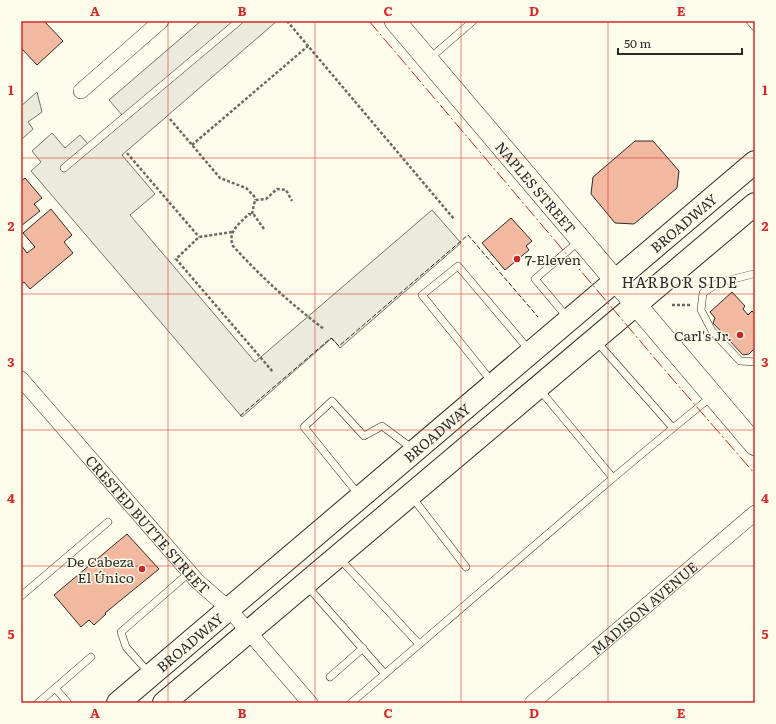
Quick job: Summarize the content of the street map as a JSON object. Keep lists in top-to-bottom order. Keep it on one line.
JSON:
{"streets":{"main road":["BROADWAY"],"street":["NAPLES STREET","CRESTED BUTTE STREET","MADISON AVENUE"]},"crossings":[["NAPLES STREET","BROADWAY"],["BROADWAY","CRESTED BUTTE STREET"]],"districts":["HARBOR SIDE"],"places":["7-Eleven","Carl's Jr.","De Cabeza El Único"],"scale_bar":"50 m","grid":{"columns":["A","B","C","D","E"],"rows":["1","2","3","4","5"]}}
